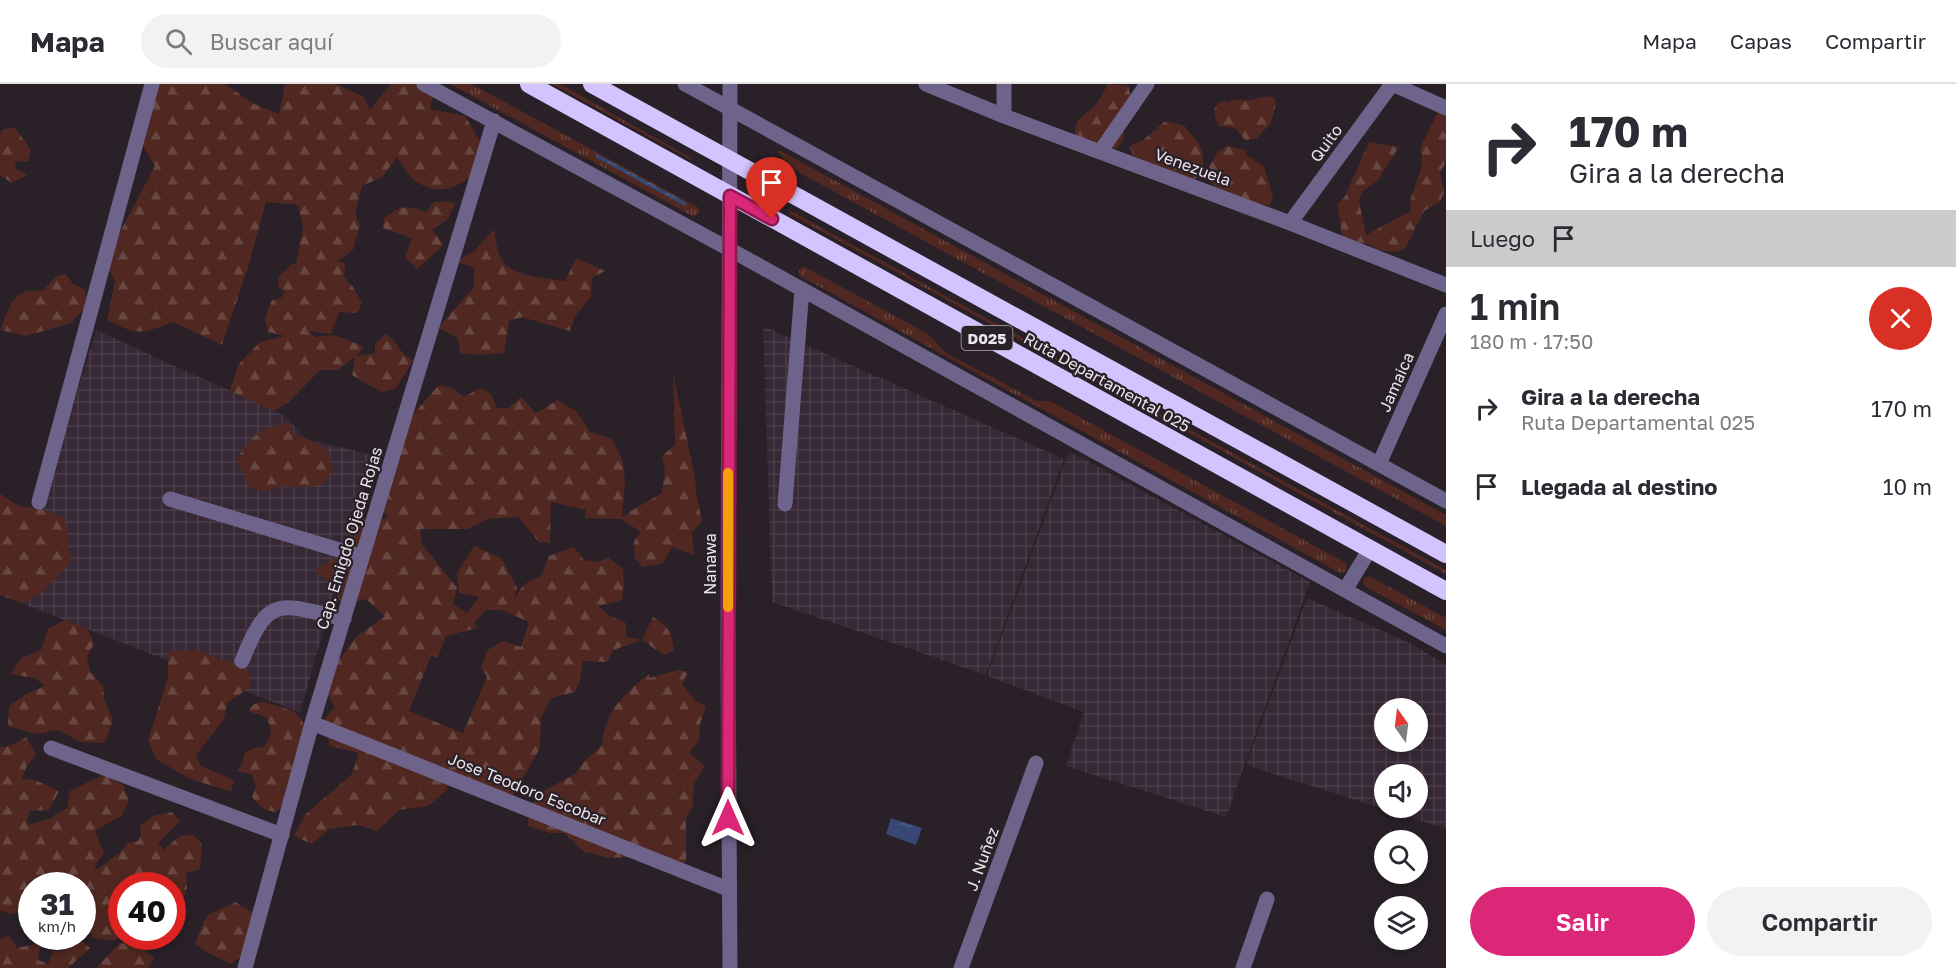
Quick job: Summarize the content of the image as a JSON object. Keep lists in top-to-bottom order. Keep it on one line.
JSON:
{"streets":{"highway":["D025","Ruta Departamental 025"],"street":["Quito","Venezuela","Jamaica","Cap. Emigdo Ojeda Rojas","Nanawa","Jose Teodoro Escobar","J. Nuñez"]},"crossings":[["Quito","Venezuela"],["Ruta Departamental 025","Nanawa"],["Cap. Emigdo Ojeda Rojas","Jose Teodoro Escobar"],["Nanawa","Jose Teodoro Escobar"]],"north":"top","page":{"header":"Mapa","search":"Buscar aquí","nav":["Mapa","Capas","Compartir"],"turn":["170 m","Gira a la derecha"],"then":"Luego","heading":["1 min","180 m · 17:50"],"list":[{"name":"Gira a la derecha","note":"Ruta Departamental 025","value":"170 m"},{"name":"Llegada al destino","value":"10 m"}],"speed":"31 km/h","limit":"40","buttons":["Salir","Compartir"]}}
